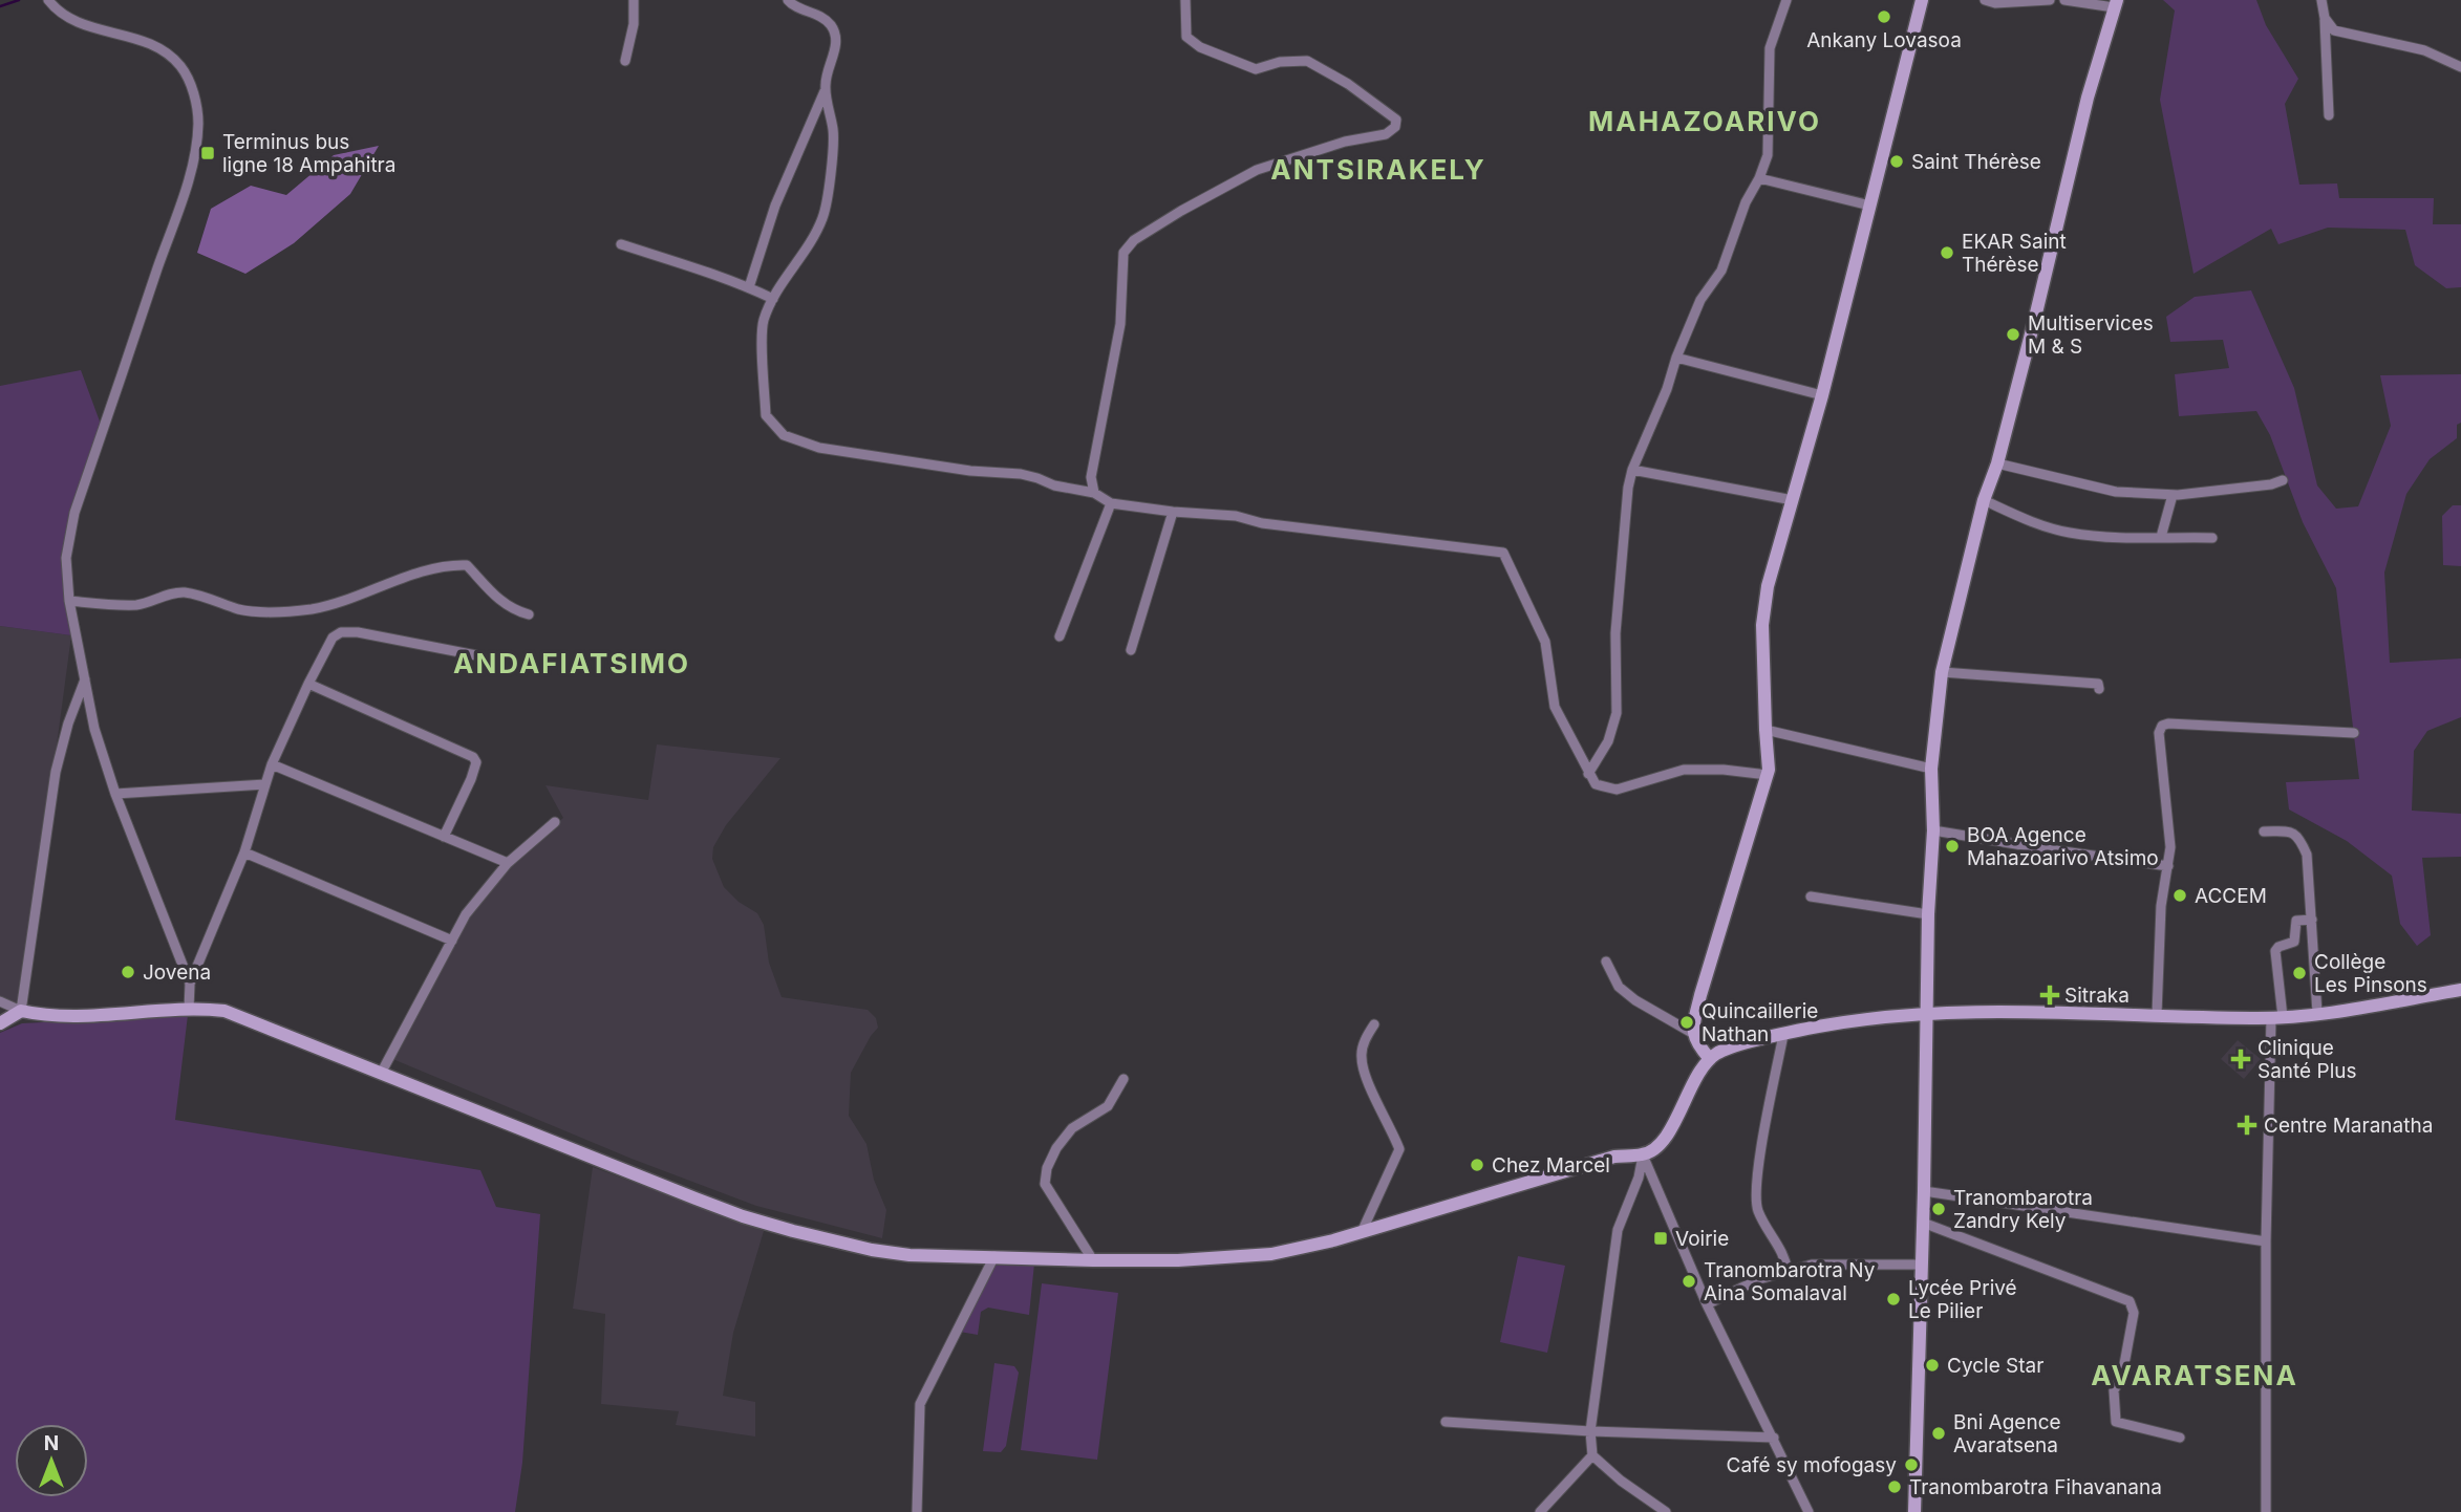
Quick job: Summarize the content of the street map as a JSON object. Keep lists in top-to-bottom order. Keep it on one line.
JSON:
{"districts":["MAHAZOARIVO","ANTSIRAKELY","ANDAFIATSIMO","AVARATSENA"],"places":{"other":["Ankany Lovasoa","Saint Thérèse","EKAR Saint Thérèse","Multiservices M & S","BOA Agence Mahazoarivo Atsimo","ACCEM","Jovena","Collège Les Pinsons","Quincaillerie Nathan","Chez Marcel","Tranombarotra Zandry Kely","Tranombarotra Ny Aina Somalaval","Lycée Privé Le Pilier","Cycle Star","Bni Agence Avaratsena","Café sy mofogasy","Tranombarotra Fihavanana"],"transit":["Terminus bus ligne 18 Ampahitra","Voirie"],"health":["Sitraka","Clinique Santé Plus","Centre Maranatha"]},"north":"top"}
